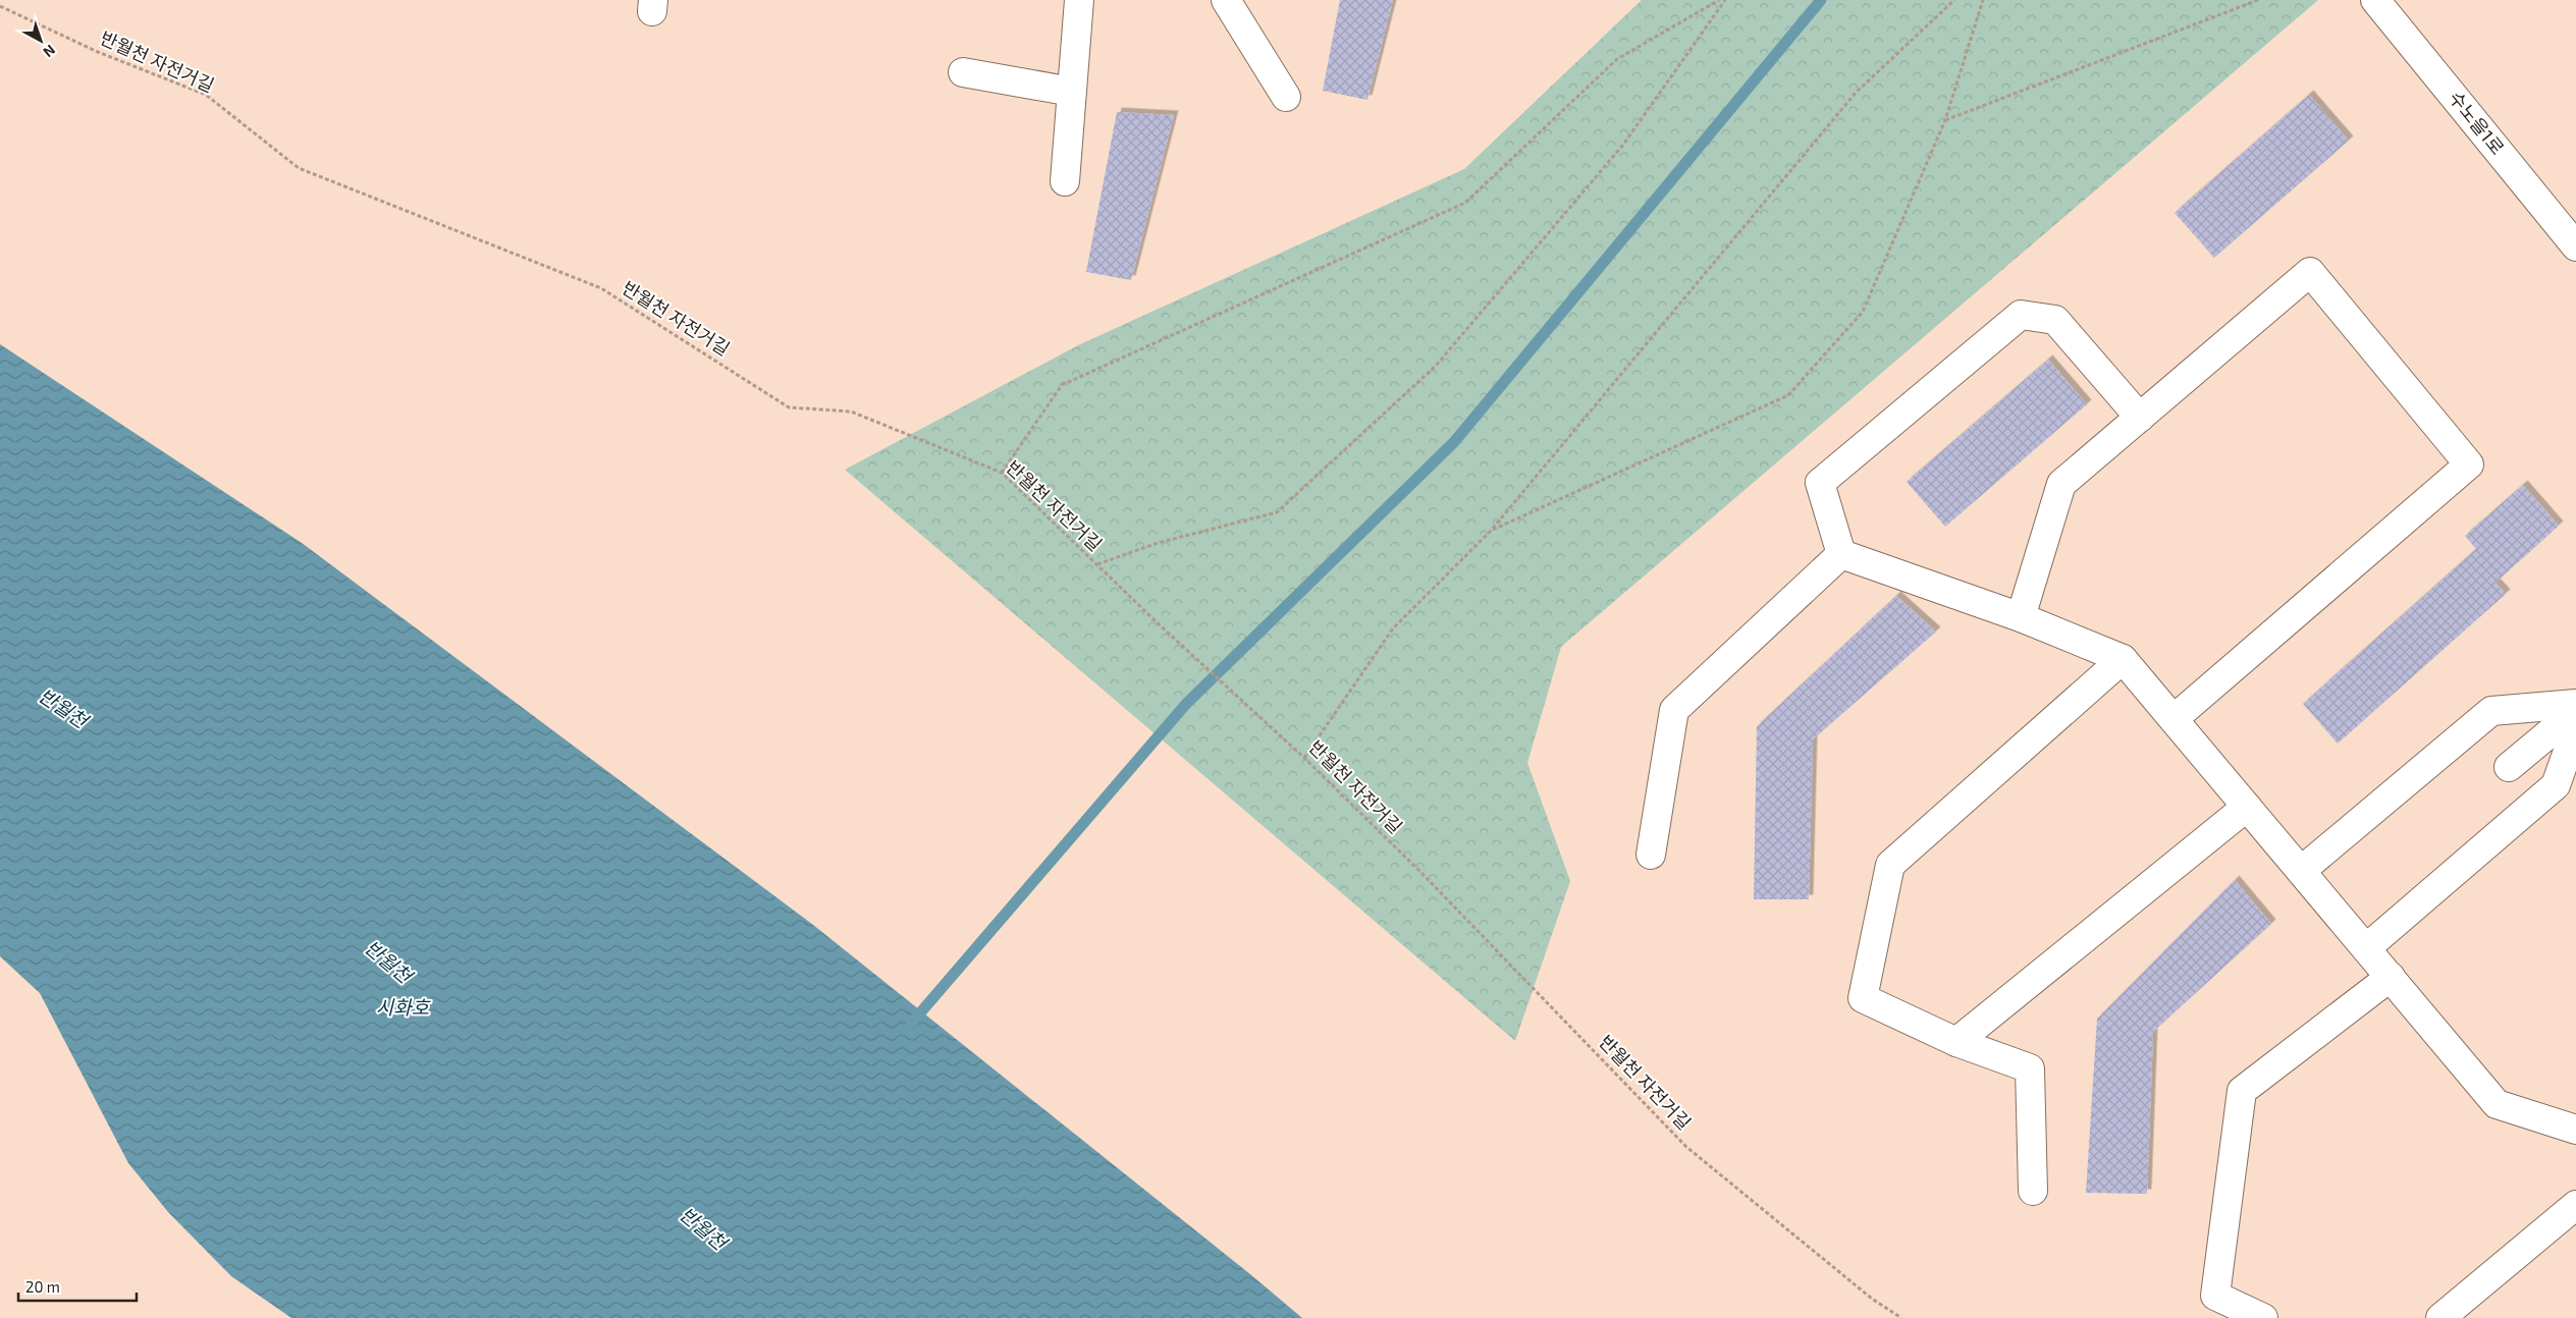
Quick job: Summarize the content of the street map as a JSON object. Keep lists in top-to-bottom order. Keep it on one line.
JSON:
{"streets":{"street":["수노을1로"],"path":["반월천 자전거길"]},"water":["반월천","시화호"],"scale_bar":"20 m","north":"bottom right"}
